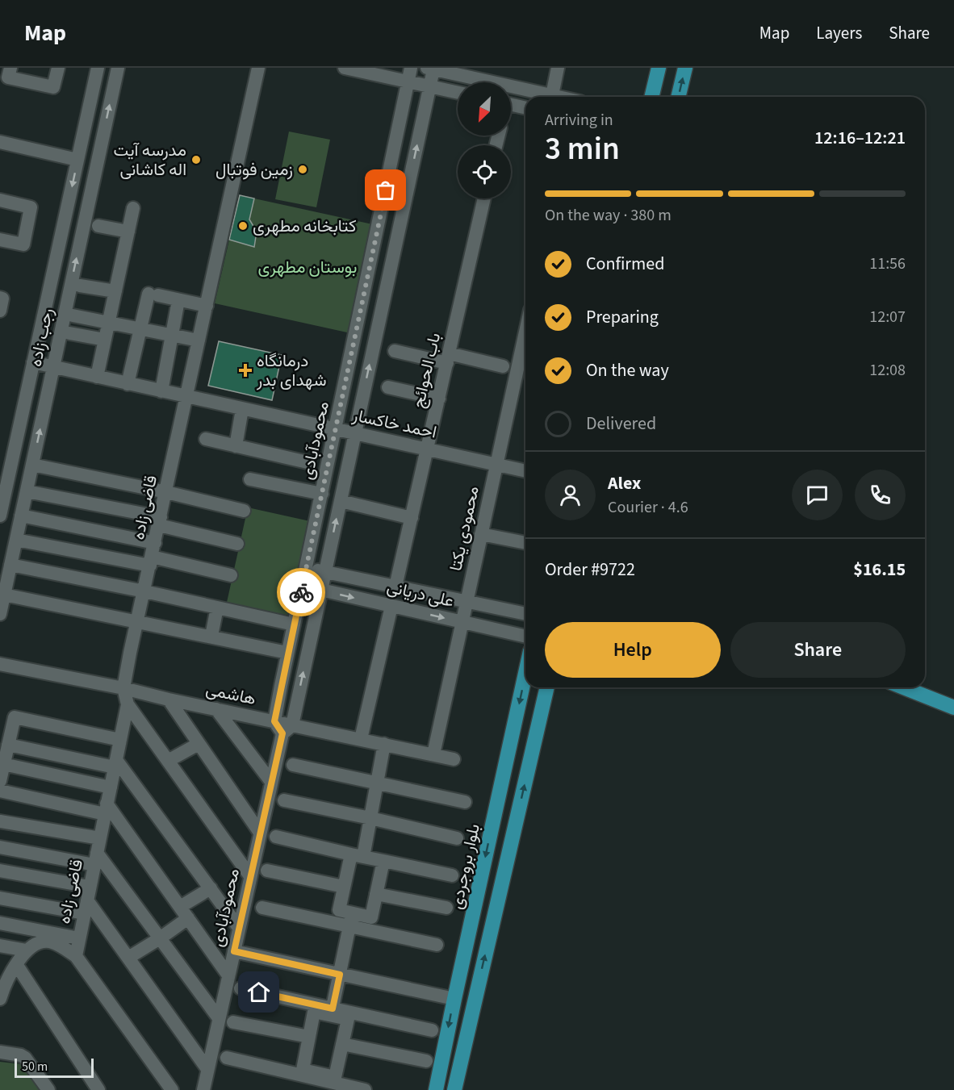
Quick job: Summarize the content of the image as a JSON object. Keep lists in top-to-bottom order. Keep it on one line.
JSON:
{"streets":{"main road":["بلوار بروجردی"],"street":["رجب زاده","باب الحوائج","احمد خاکسار","محمودآبادی","قاضی زاده","محمودی یکتا","علی دریانی","هاشمی"]},"crossings":[["رجب زاده","احمد خاکسار"],["باب الحوائج","احمد خاکسار"],["احمد خاکسار","محمودآبادی"],["احمد خاکسار","قاضی زاده"],["احمد خاکسار","محمودی یکتا"],["محمودآبادی","علی دریانی"],["محمودآبادی","هاشمی"],["قاضی زاده","هاشمی"],["محمودی یکتا","علی دریانی"]],"parks":["بوستان مطهری"],"places":{"other":["مدرسه آیت اله کاشانی","زمین فوتبال","کتابخانه مطهری"],"health":["درمانگاه شهدای بدر"]},"scale_bar":"50 m","north":"bottom left","page":{"header":"Map","nav":["Map","Layers","Share"],"heading":["3 min","Arriving in","12:16–12:21"],"panel":["Alex","Courier · 4.6","Order #9722","$16.15"],"bar":"On the way · 380 m","list":[["Confirmed","11:56"],["Preparing","12:07"],["On the way","12:08"],"Delivered"],"buttons":["Help","Share"],"scale":"50 m"}}
